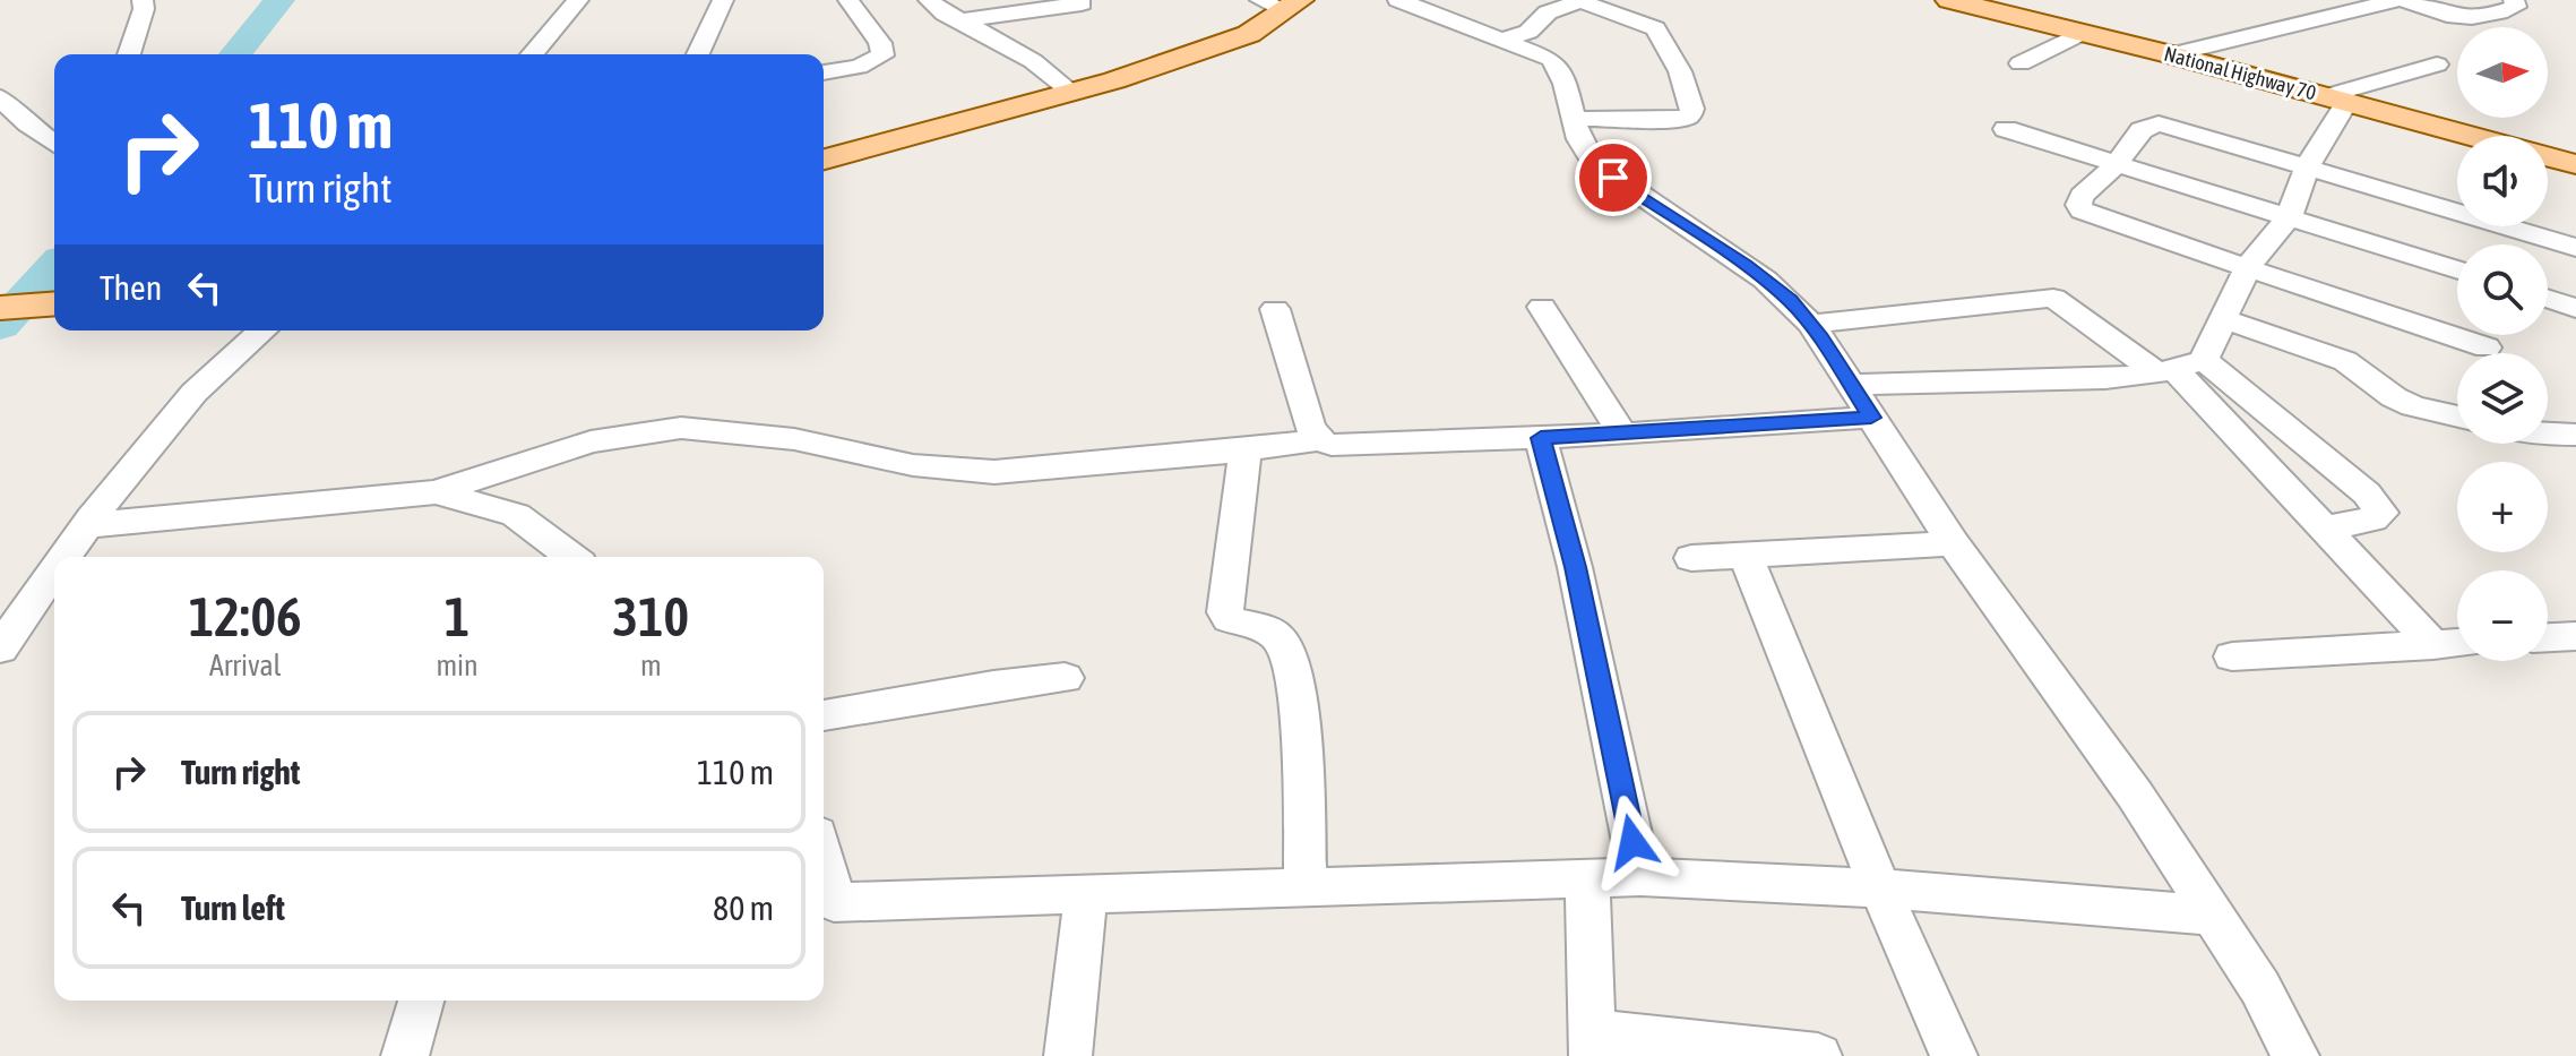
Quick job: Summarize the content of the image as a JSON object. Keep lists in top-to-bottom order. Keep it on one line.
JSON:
{"streets":{"main road":["National Highway 70"]},"north":"right","page":{"map_buttons":["+","−"],"turn":["110 m","Turn right"],"then":"Then","eta":["12:06","Arrival","1","min","310","m"],"list":[{"name":"Turn right","value":"110 m"},{"name":"Turn left","value":"80 m"}]}}
